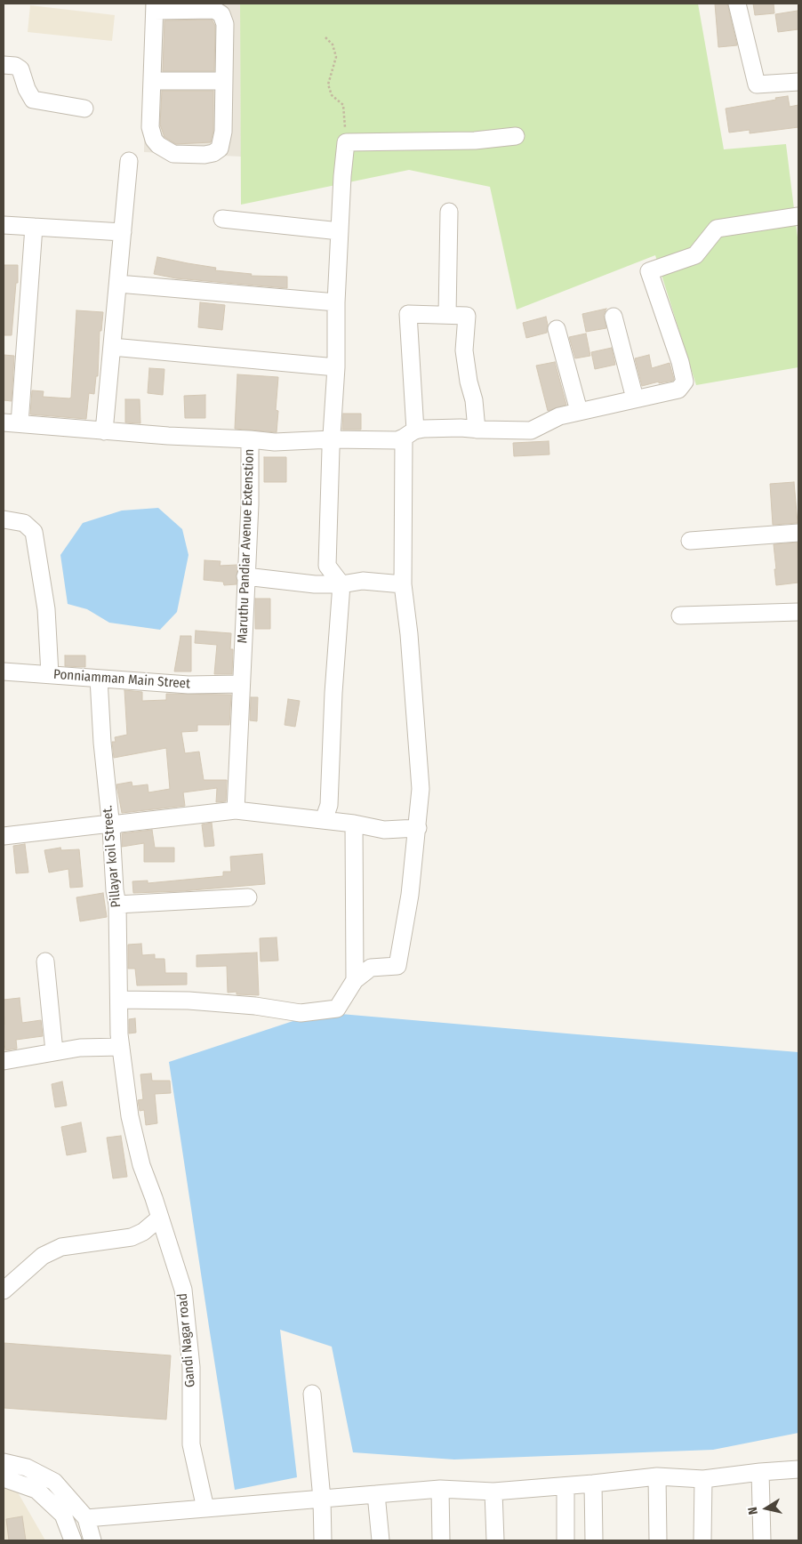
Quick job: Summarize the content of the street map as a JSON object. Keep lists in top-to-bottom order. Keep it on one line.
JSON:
{"streets":{"street":["Maruthu Pandiar Avenue Extenstion","Ponniamman Main Street","Pillayar koil Street.","Gandi Nagar road"]},"crossings":[["Maruthu Pandiar Avenue Extenstion","Ponniamman Main Street"],["Ponniamman Main Street","Pillayar koil Street."],["Pillayar koil Street.","Gandi Nagar road"]],"north":"left"}
